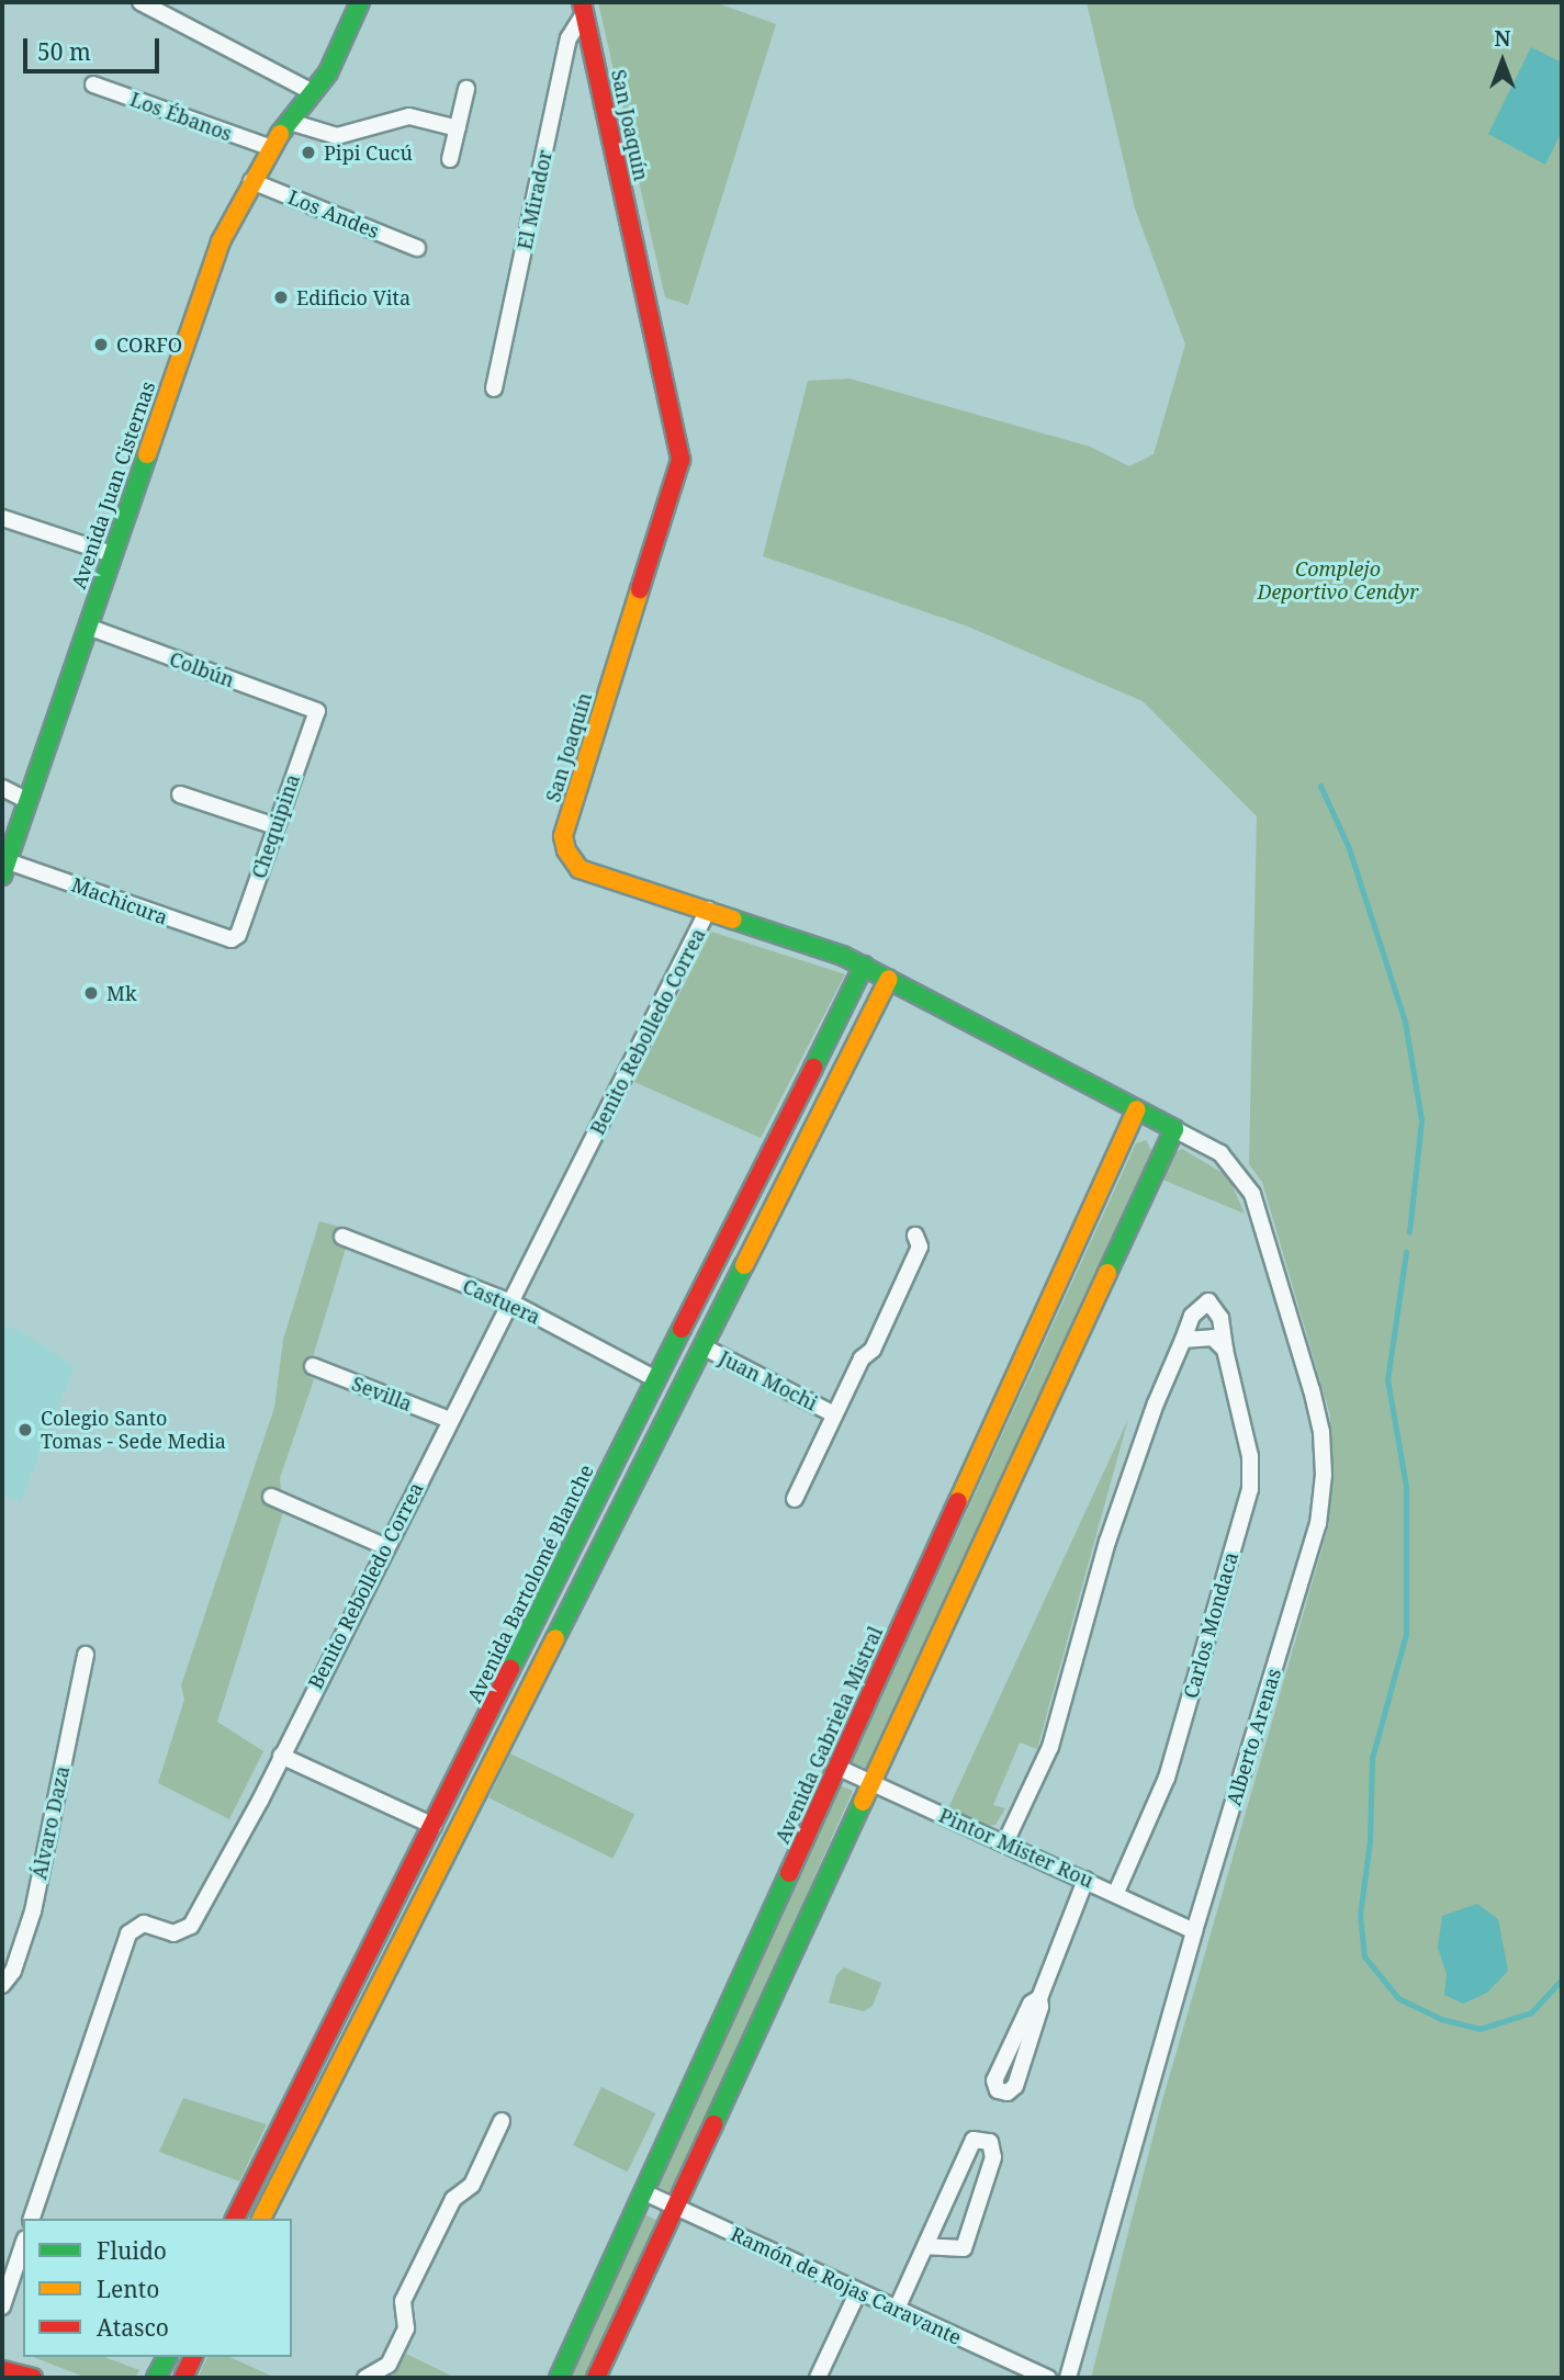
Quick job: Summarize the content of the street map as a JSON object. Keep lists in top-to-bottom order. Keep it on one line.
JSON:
{"streets":{"main road":["San Joaquín","Avenida Juan Cisternas","Avenida Bartolomé Blanche","Avenida Gabriela Mistral"],"street":["Los Ébanos","El Mirador","Los Andes","Colbún","Chequipina","Machicura","Benito Rebolledo Correa","Castuera","Juan Mochi","Sevilla","Carlos Mondaca","Alberto Arenas","Álvaro Daza","Pintor Mister Rou","Ramón de Rojas Caravante"]},"crossings":[["Los Ébanos","Avenida Juan Cisternas"],["San Joaquín","El Mirador"],["San Joaquín","Benito Rebolledo Correa"],["San Joaquín","Avenida Bartolomé Blanche"],["San Joaquín","Avenida Gabriela Mistral"],["San Joaquín","Alberto Arenas"],["Los Andes","Avenida Juan Cisternas"],["Avenida Juan Cisternas","Colbún"],["Avenida Juan Cisternas","Machicura"],["Colbún","Chequipina"],["Chequipina","Machicura"],["Benito Rebolledo Correa","Castuera"],["Benito Rebolledo Correa","Sevilla"],["Castuera","Avenida Bartolomé Blanche"],["Carlos Mondaca","Pintor Mister Rou"],["Avenida Gabriela Mistral","Pintor Mister Rou"],["Avenida Gabriela Mistral","Ramón de Rojas Caravante"],["Alberto Arenas","Pintor Mister Rou"]],"parks":["Complejo Deportivo Cendyr"],"places":["Pipi Cucú","Edificio Vita","CORFO","Mk","Colegio Santo Tomas - Sede Media"],"legend":["Fluido","Lento","Atasco"],"scale_bar":"50 m","north":"top"}
